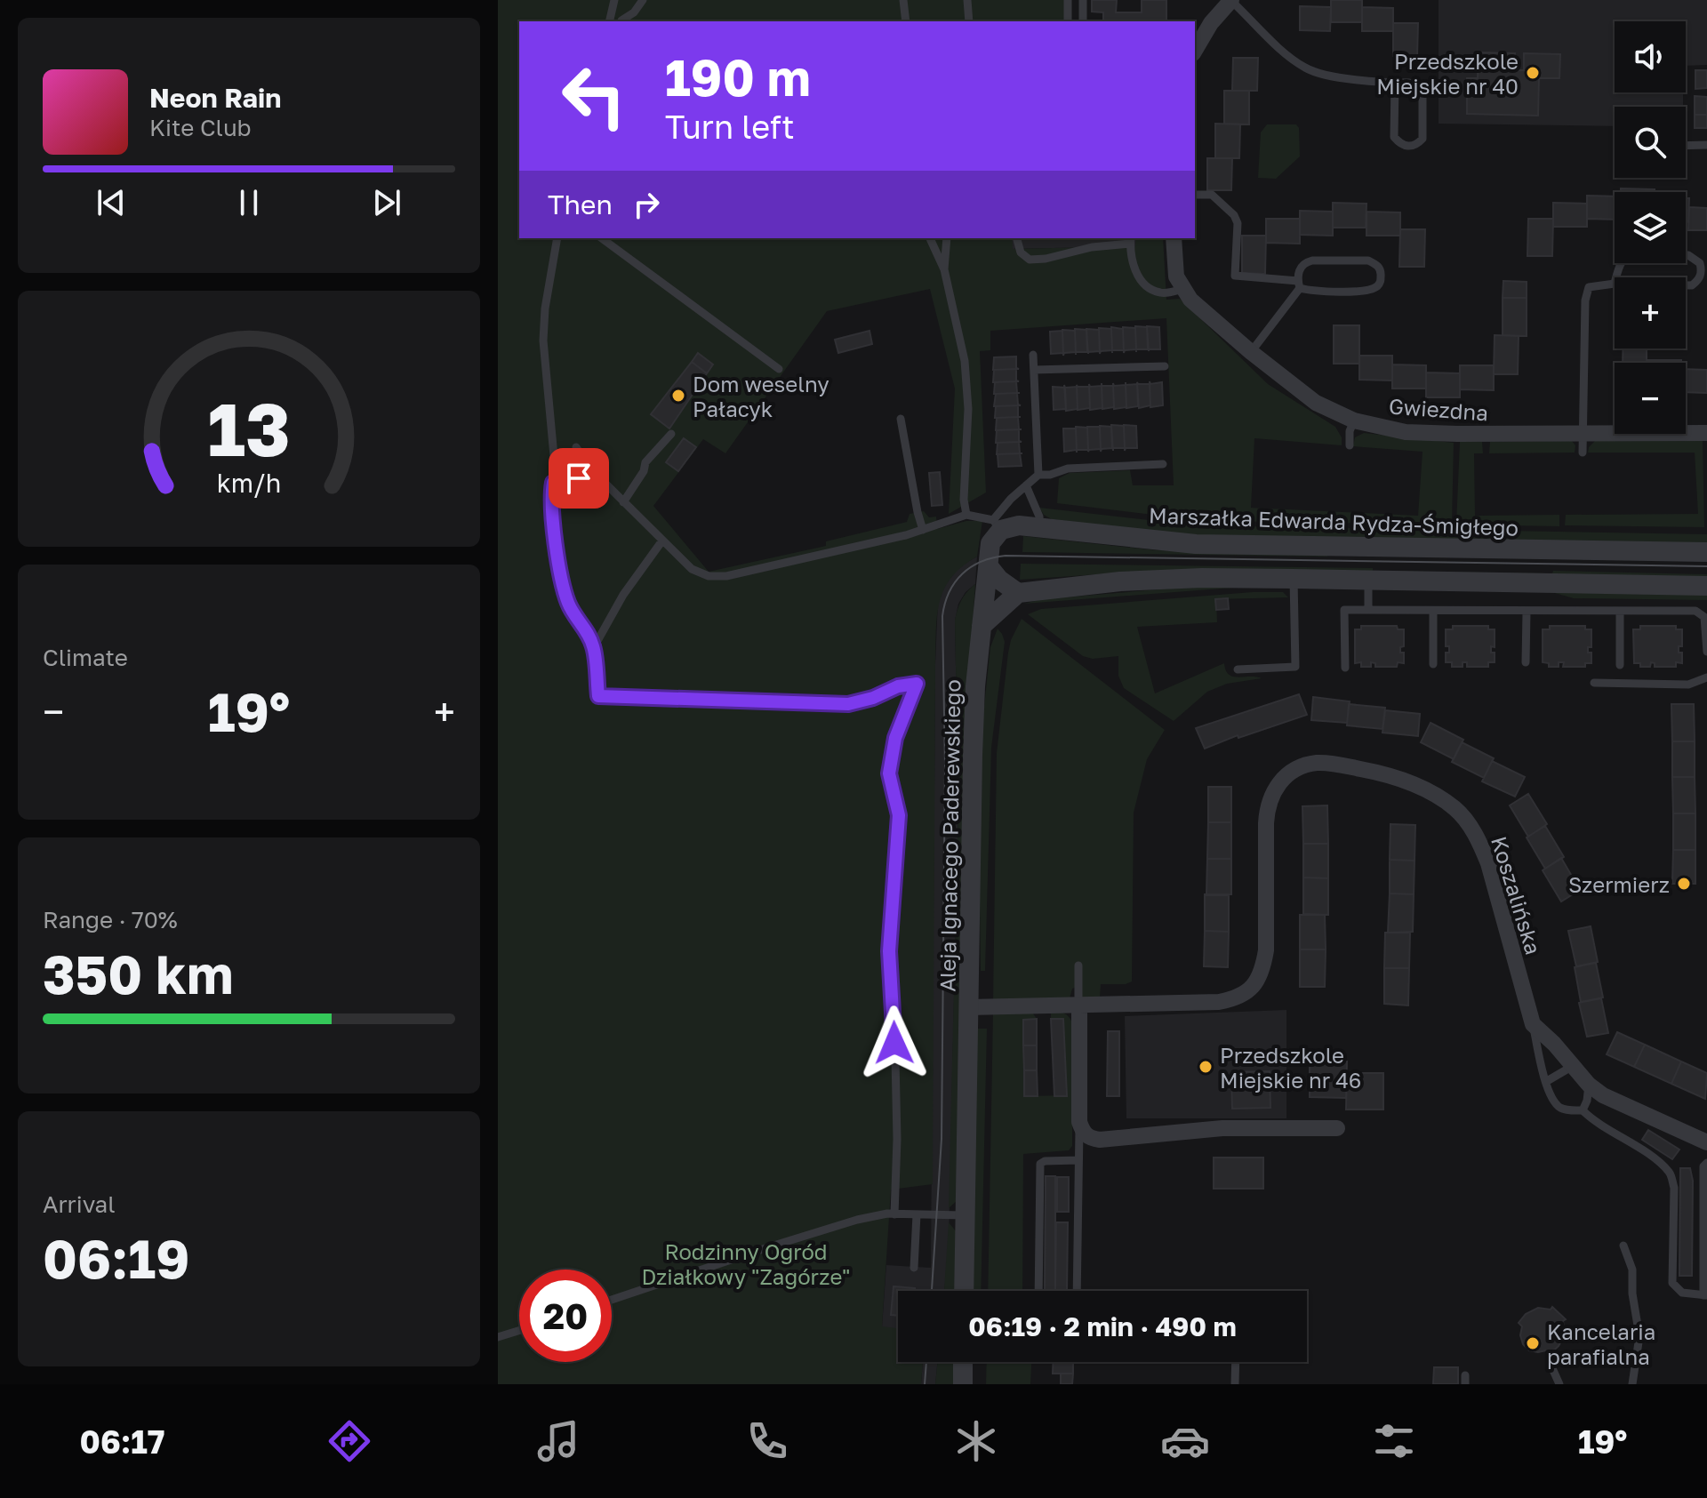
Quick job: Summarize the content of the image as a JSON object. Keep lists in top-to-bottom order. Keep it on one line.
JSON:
{"streets":{"street":["Gwiezdna","Marszałka Edwarda Rydza-Śmigłego","Aleja Ignacego Paderewskiego","Koszalińska"]},"crossings":[["Aleja Ignacego Paderewskiego","Koszalińska"]],"parks":["Rodzinny Ogród Działkowy \"Zagórze\""],"places":["Przedszkole Miejskie nr 40","Dom weselny Pałacyk","Szermierz","Przedszkole Miejskie nr 46","Kancelaria parafialna"],"page":{"map_buttons":["+","−"],"turn":["190 m","Turn left"],"song":["Neon Rain","Kite Club"],"then":"Then","tile":["Climate",["Range · 70%","350 km"],["Arrival","06:19"]],"heat":["−","19°","+"],"limit":"20","trip":"06:19 · 2 min · 490 m","tabs":["06:17","19°"],"gauge":["13","km/h"]}}
